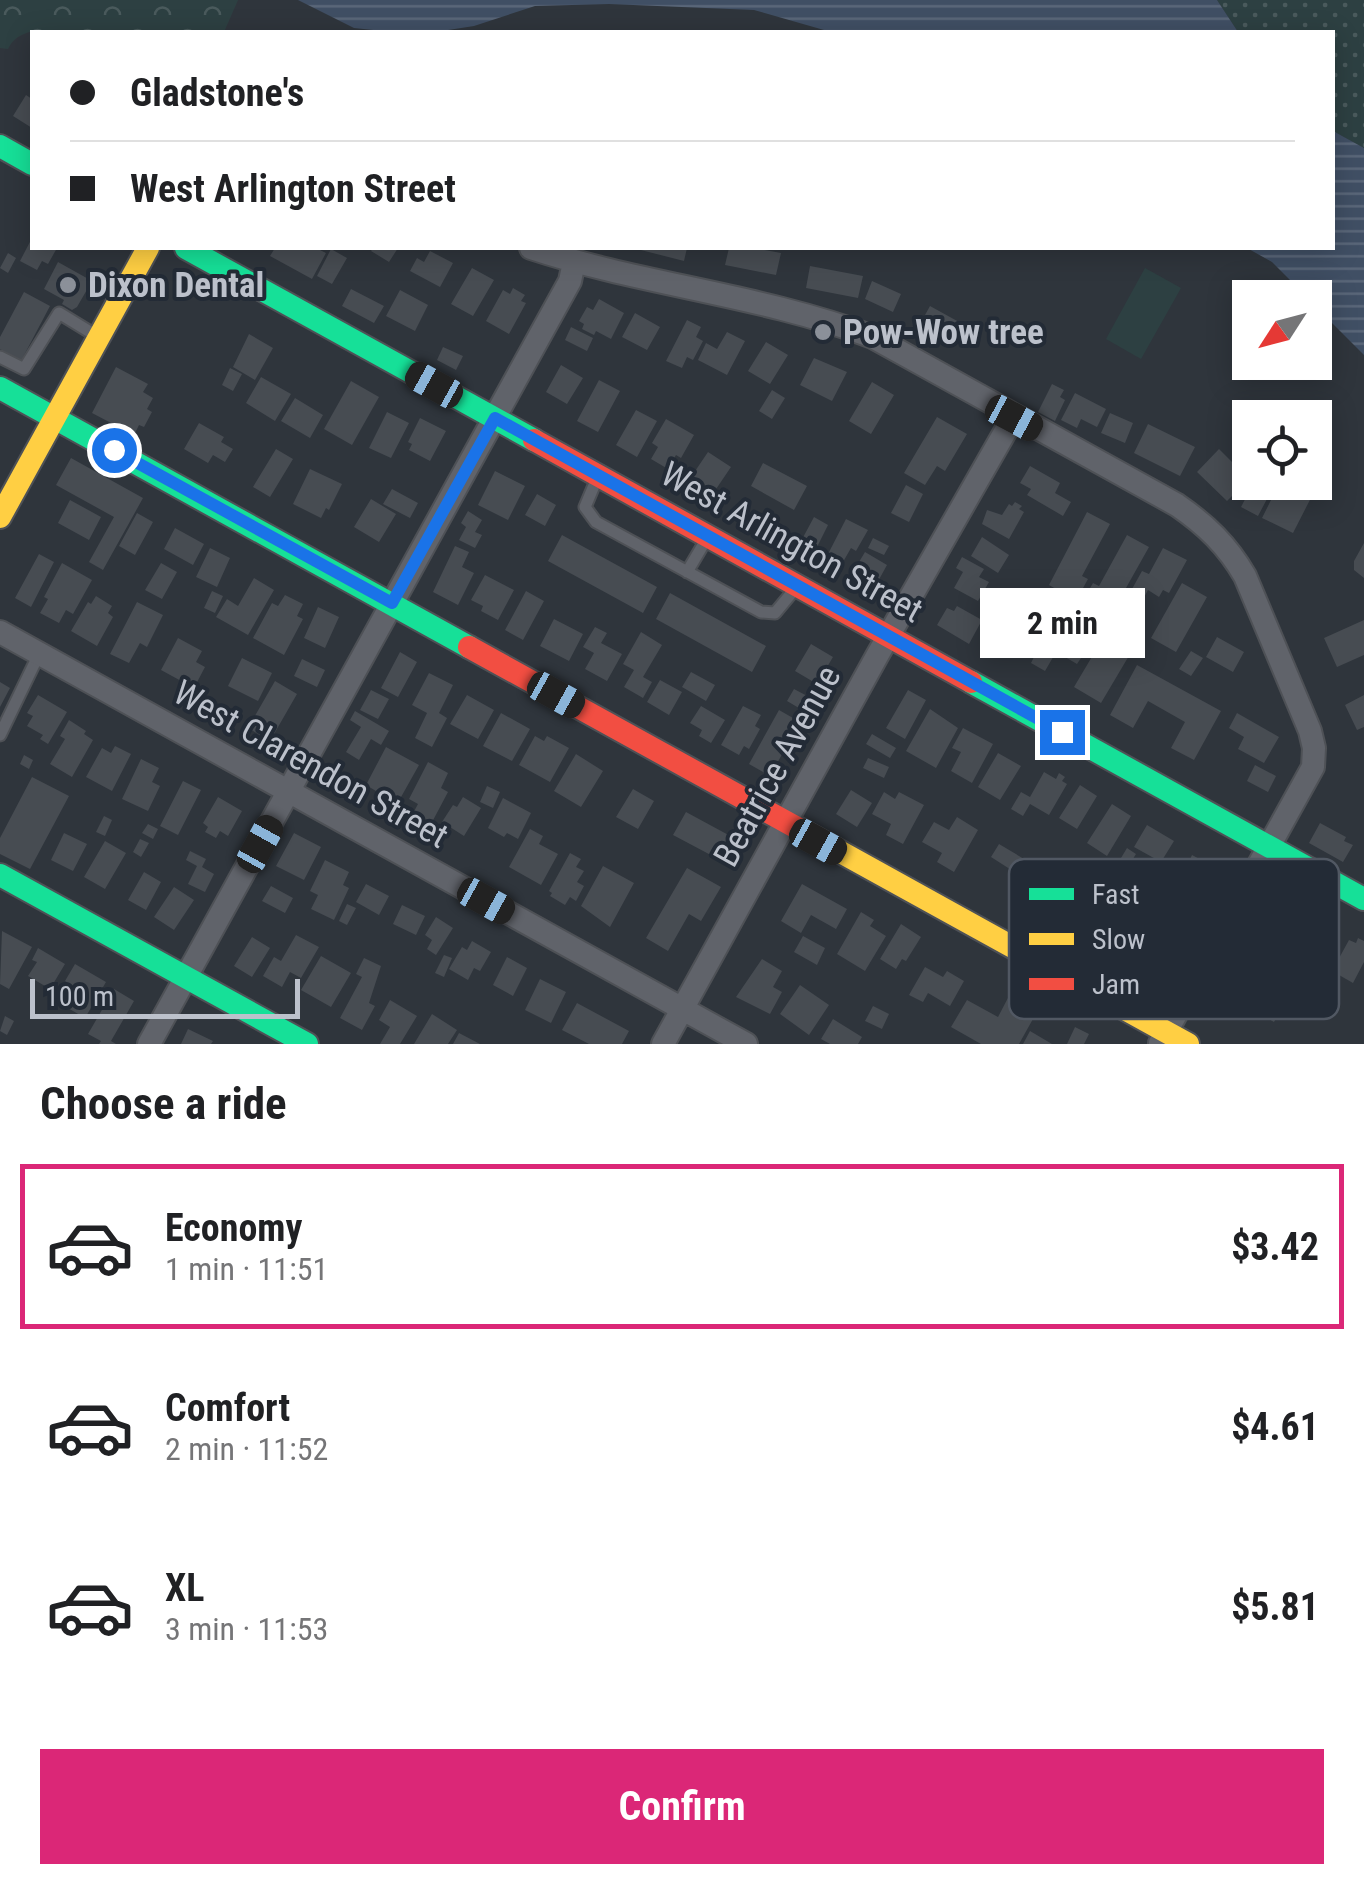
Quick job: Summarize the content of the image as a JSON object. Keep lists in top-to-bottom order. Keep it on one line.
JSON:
{"streets":{"street":["West Arlington Street","West Clarendon Street","Beatrice Avenue"]},"crossings":[["West Arlington Street","Beatrice Avenue"],["West Clarendon Street","Beatrice Avenue"]],"places":["Dixon Dental","Pow-Wow tree"],"legend":["Fast","Slow","Jam"],"scale_bar":"100 m","north":"bottom left","page":{"banner":["Gladstone's","West Arlington Street"],"bubble":"2 min","scale":"100 m","heading":"Choose a ride","list":[{"name":"Economy","note":"1 min · 11:51","value":"$3.42"},{"name":"Comfort","note":"2 min · 11:52","value":"$4.61"},{"name":"XL","note":"3 min · 11:53","value":"$5.81"}],"buttons":"Confirm"}}
